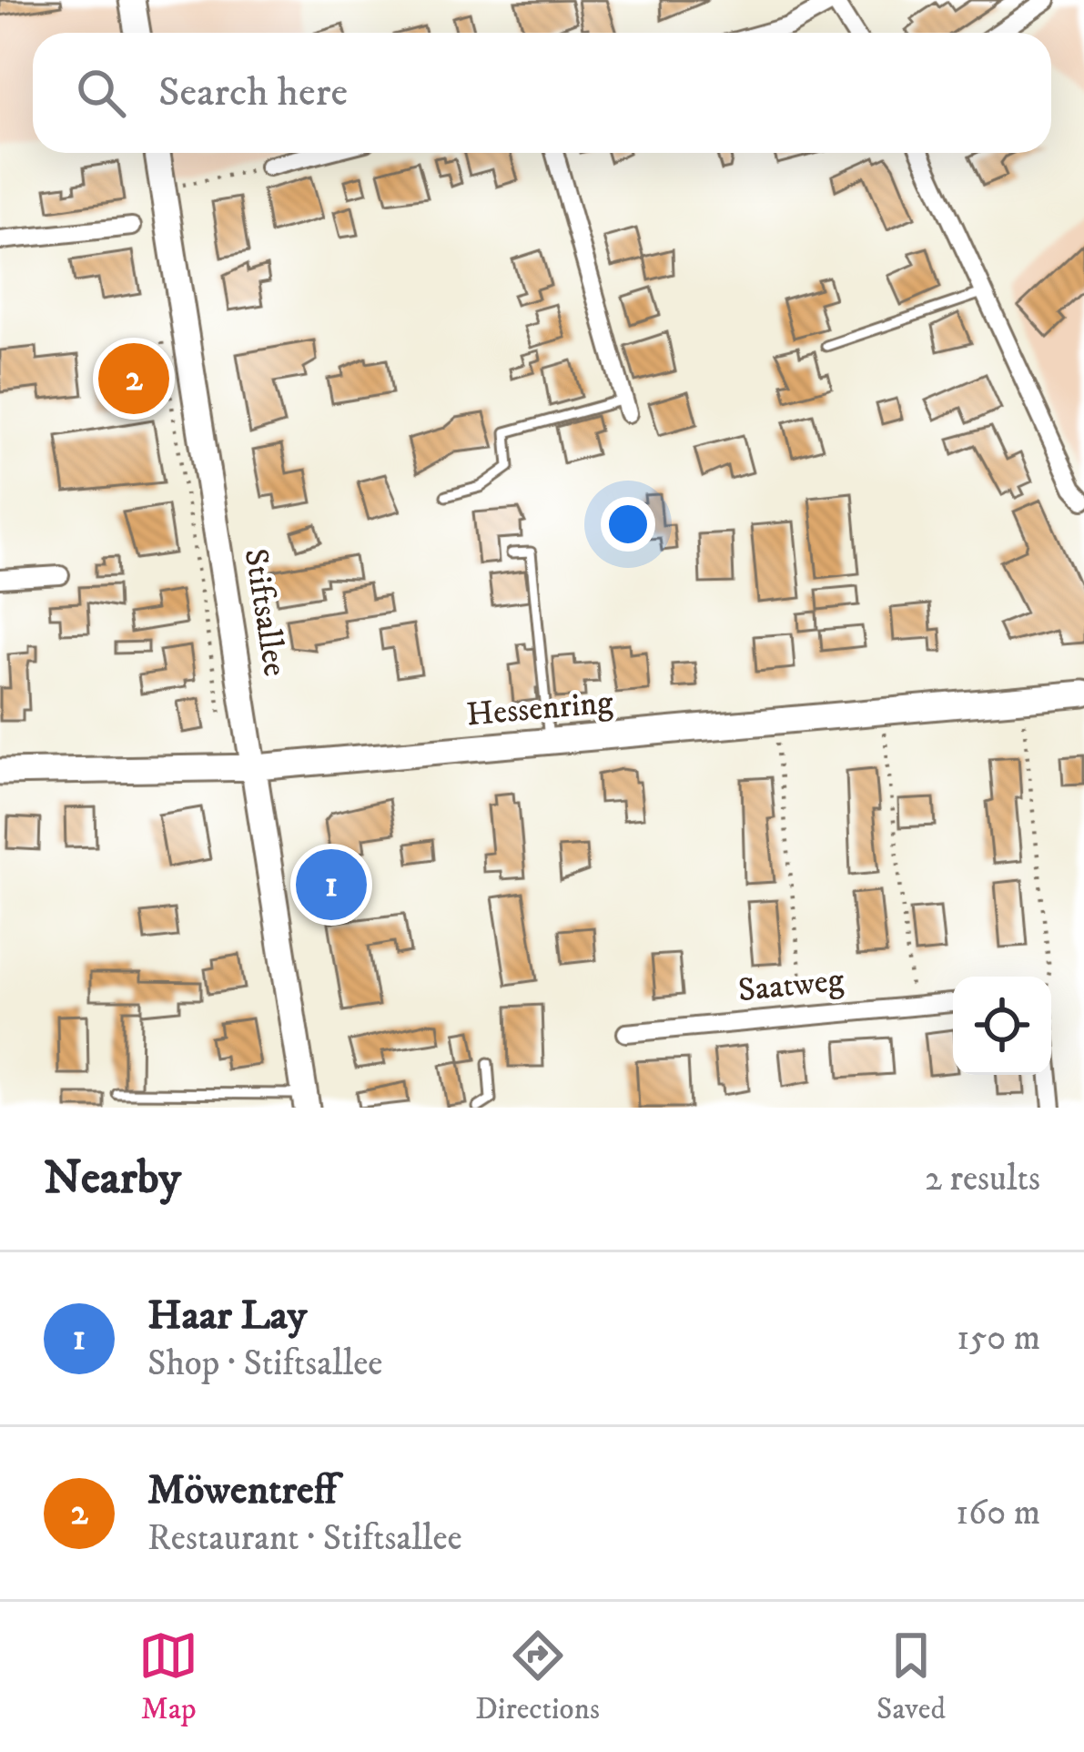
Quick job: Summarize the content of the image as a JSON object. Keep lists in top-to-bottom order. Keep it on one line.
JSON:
{"streets":{"street":["Stiftsallee","Hessenring","Saatweg"]},"crossings":[["Stiftsallee","Hessenring"]],"page":{"search":"Search here","pins":["2","1"],"heading":["Nearby","2 results"],"list":[{"mark":"1","name":"Haar Lay","note":"Shop · Stiftsallee","value":"150 m"},{"mark":"2","name":"Möwentreff","note":"Restaurant · Stiftsallee","value":"160 m"}],"nav":["Map","Directions","Saved"]}}
